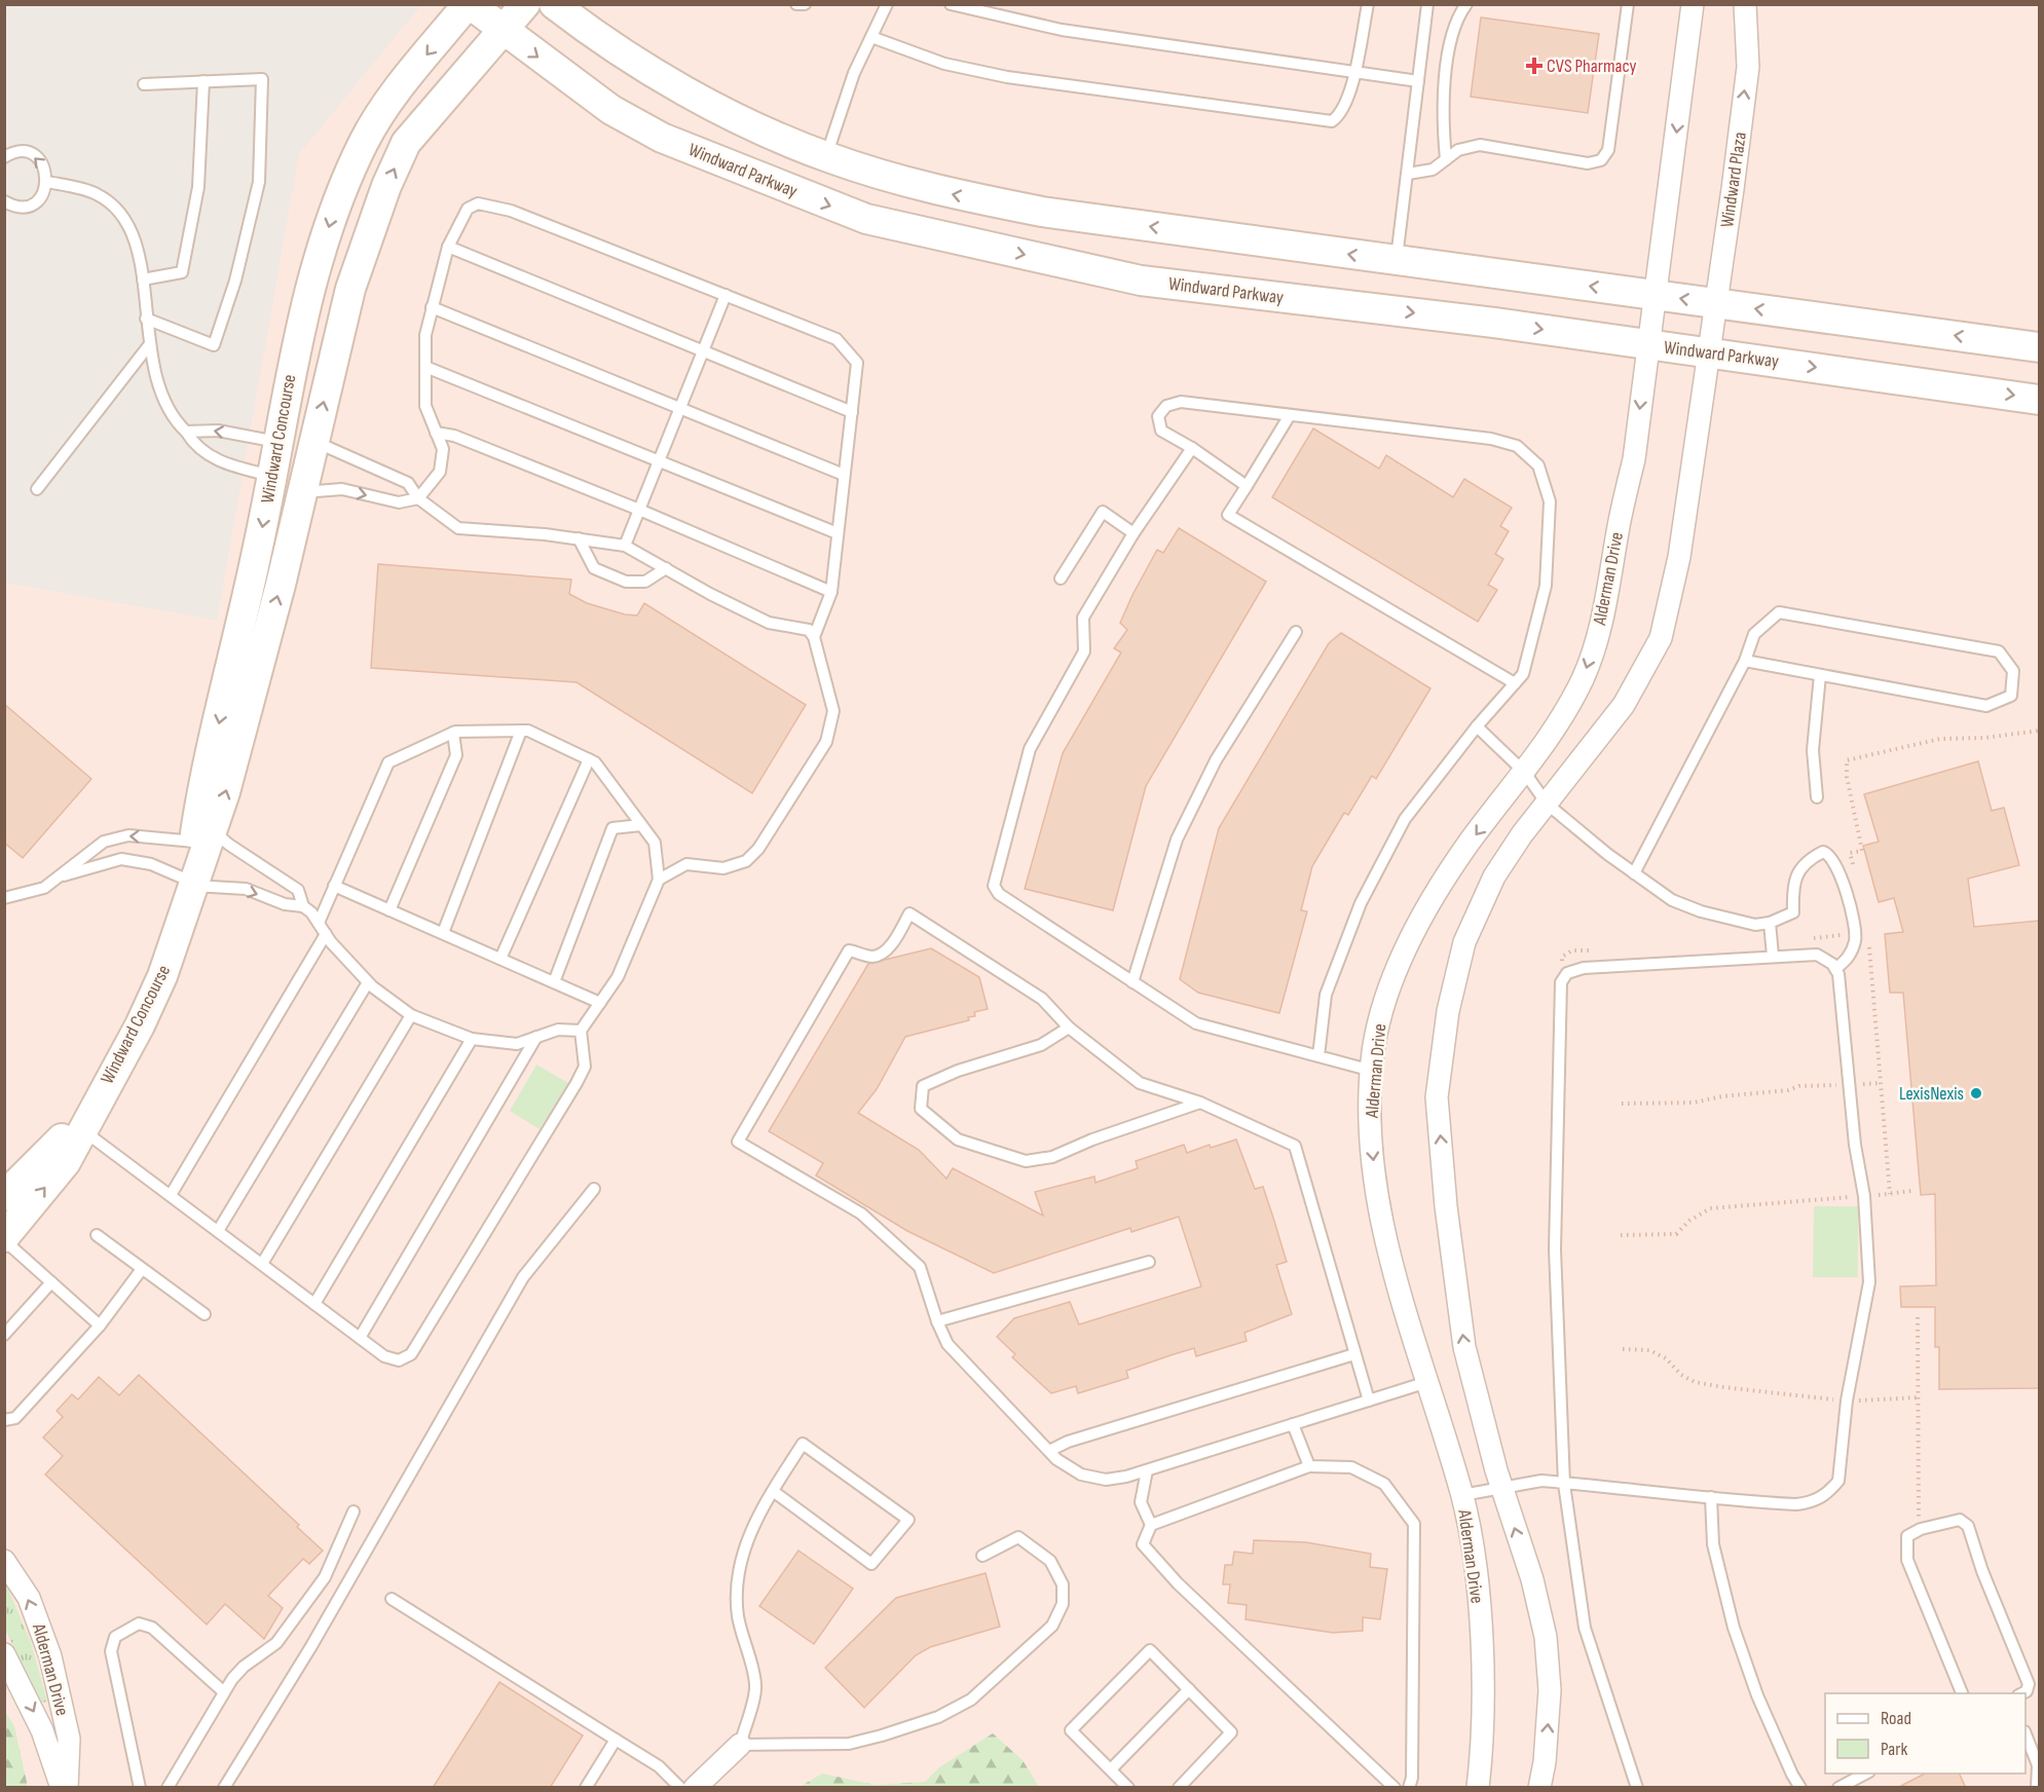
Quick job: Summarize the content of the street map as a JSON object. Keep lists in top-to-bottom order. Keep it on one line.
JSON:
{"streets":{"main road":["Windward Parkway","Windward Concourse"],"street":["Windward Plaza","Alderman Drive"]},"crossings":[["Windward Parkway","Windward Plaza"],["Windward Parkway","Windward Concourse"],["Windward Parkway","Alderman Drive"]],"places":{"health":["CVS Pharmacy"],"other":["LexisNexis"]},"legend":["Road","Park"]}
